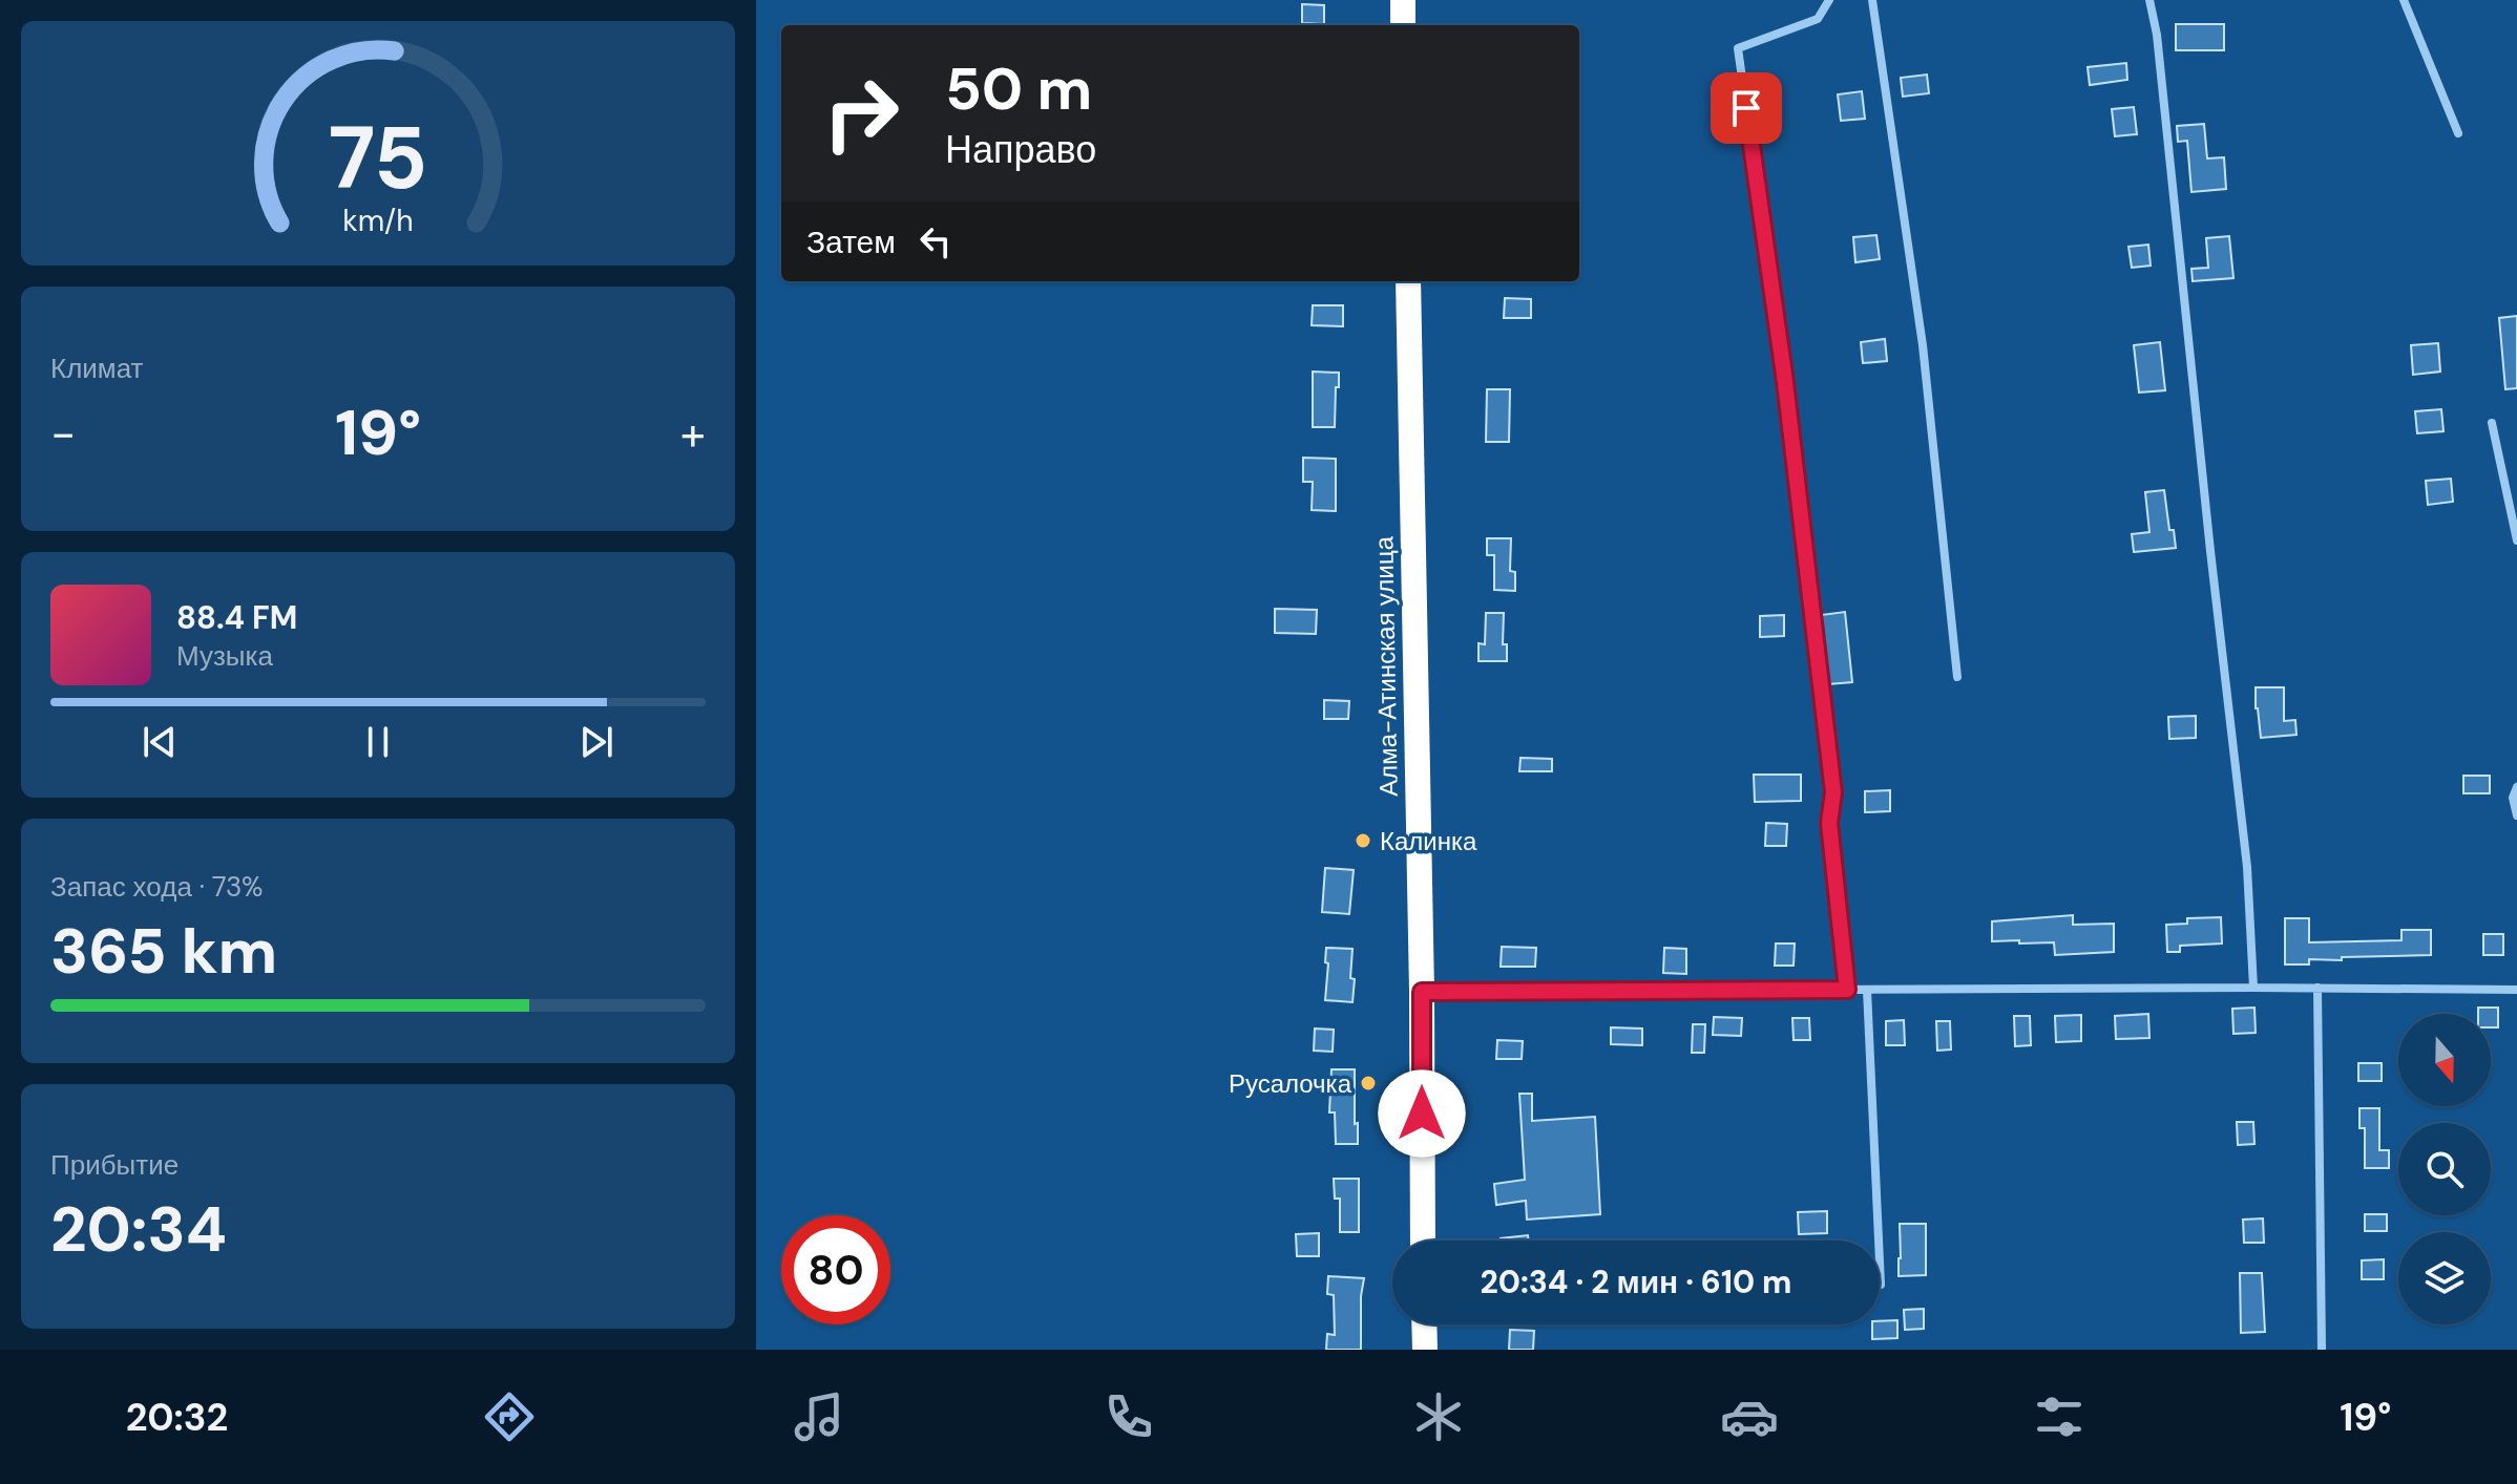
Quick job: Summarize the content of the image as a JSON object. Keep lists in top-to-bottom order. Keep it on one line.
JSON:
{"streets":{"highway":["Алма-Атинская улица"]},"places":["Калинка","Русалочка"],"north":"bottom","page":{"turn":["50 m","Направо"],"then":"Затем","tile":["Климат",["Запас хода · 73%","365 km"],["Прибытие","20:34"]],"heat":["−","19°","+"],"song":["88.4 FM","Музыка"],"limit":"80","trip":"20:34 · 2 мин · 610 m","tabs":["20:32","19°"],"gauge":["75","km/h"]}}
